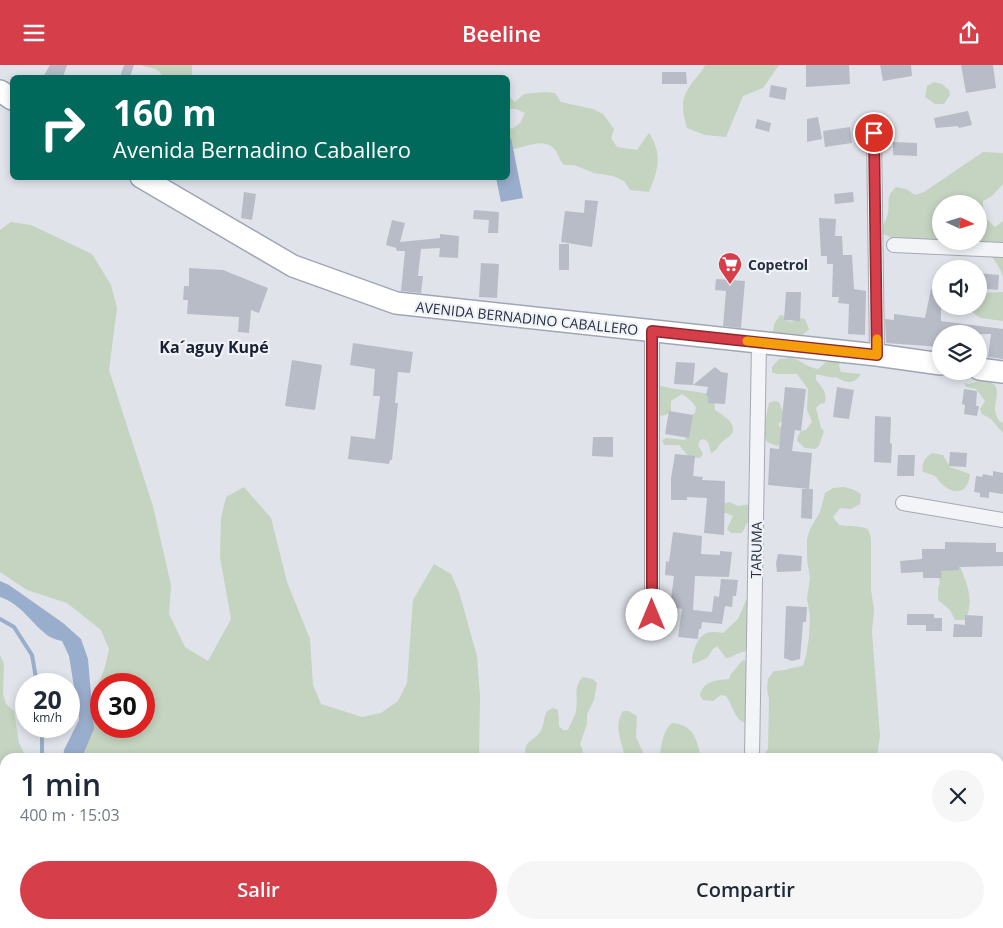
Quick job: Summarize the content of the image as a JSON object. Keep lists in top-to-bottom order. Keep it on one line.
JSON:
{"streets":{"main road":["AVENIDA BERNADINO CABALLERO"],"street":["TARUMA"]},"crossings":[["AVENIDA BERNADINO CABALLERO","TARUMA"]],"districts":["Ka´aguy Kupé"],"places":{"supermarket":["Copetrol"]},"north":"right","page":{"header":"Beeline","turn":["160 m","Avenida Bernadino Caballero"],"speed":"20 km/h","limit":"30","heading":["1 min","400 m · 15:03"],"buttons":["Salir","Compartir"]}}
